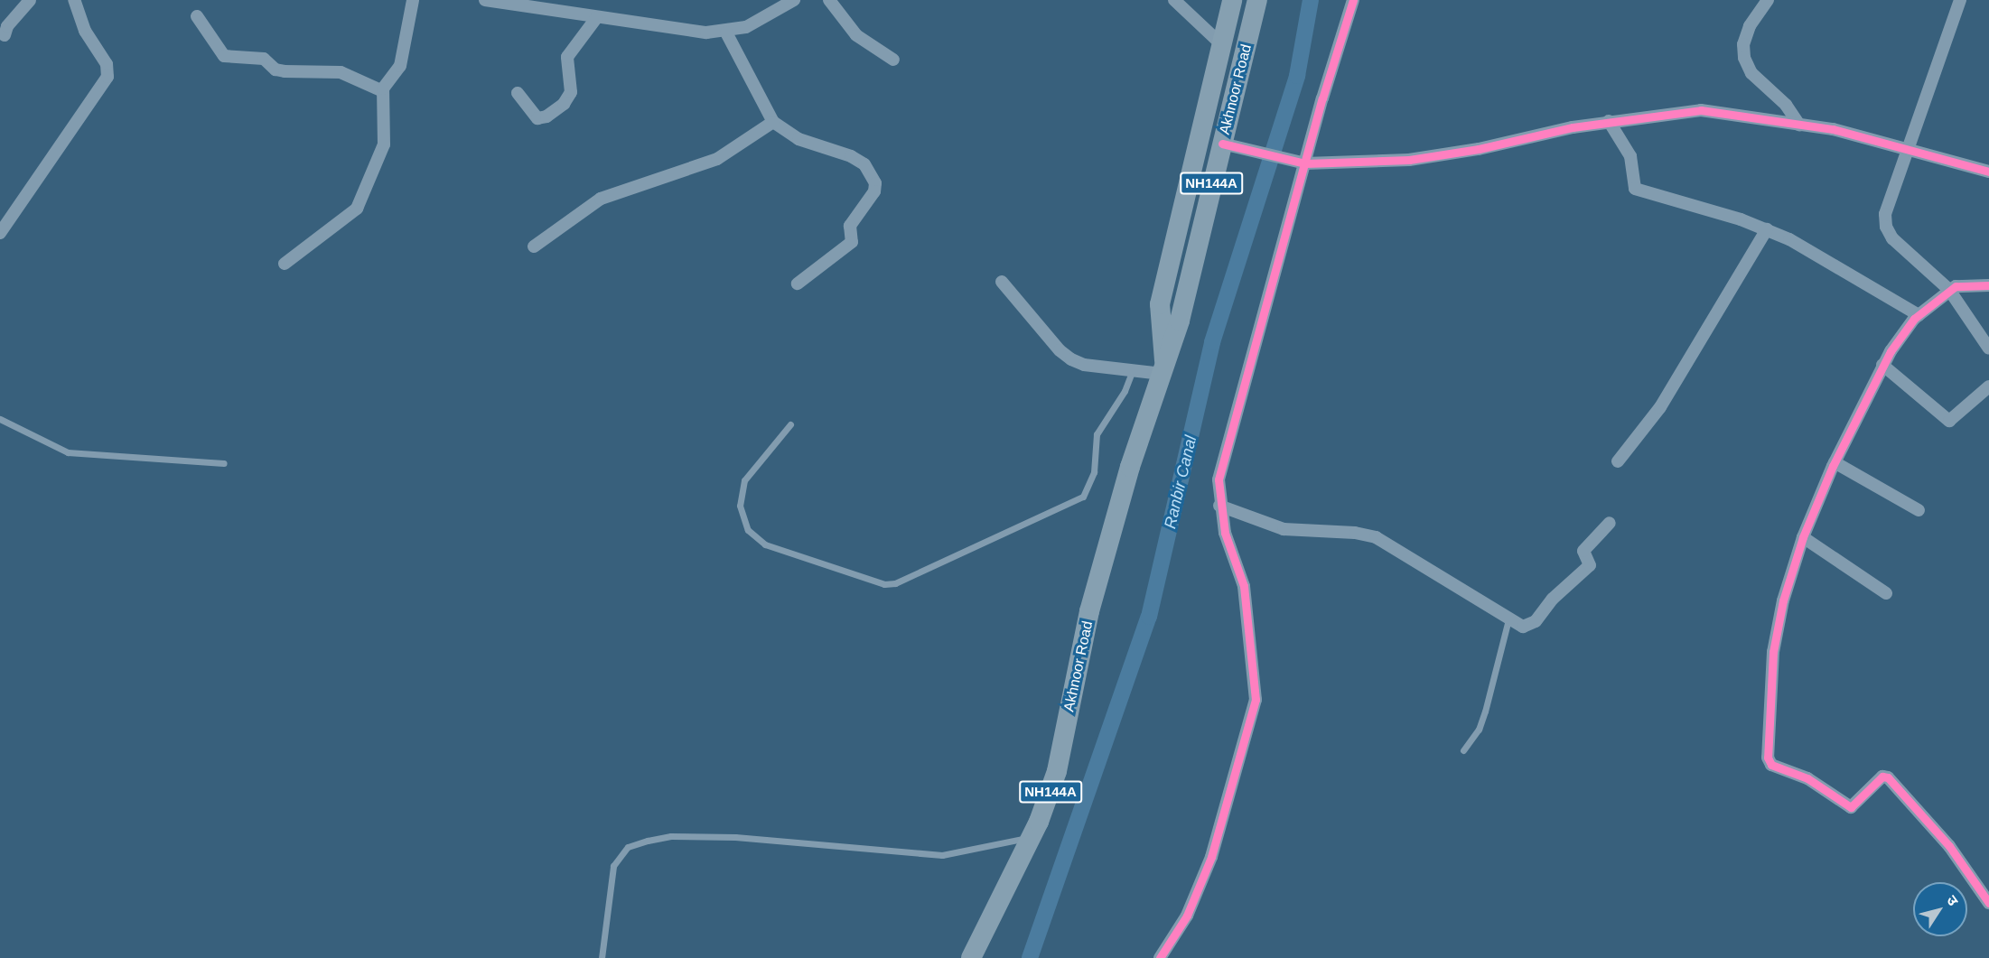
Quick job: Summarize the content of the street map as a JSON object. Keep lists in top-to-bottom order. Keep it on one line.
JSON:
{"streets":{"highway":["Akhnoor Road","NH144A"]},"water":["Ranbir Canal"],"north":"top right"}
